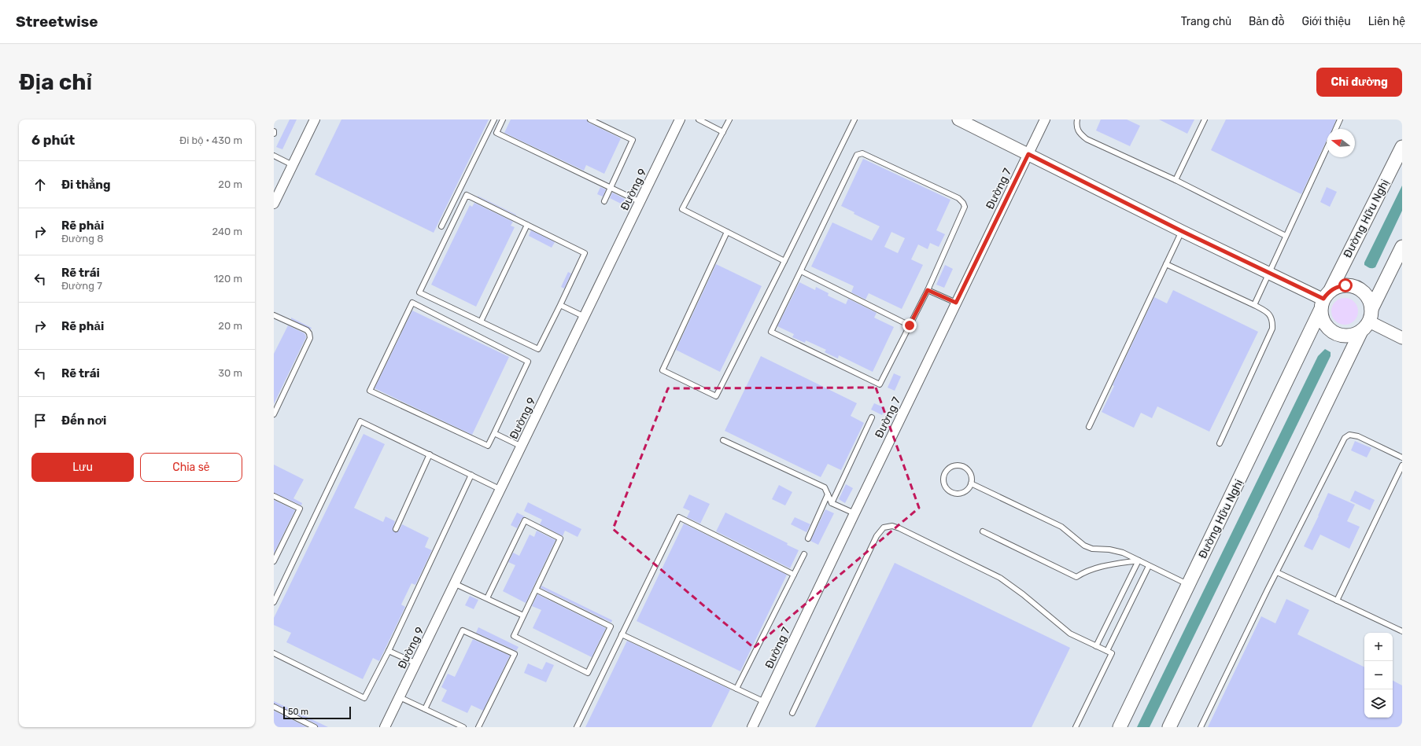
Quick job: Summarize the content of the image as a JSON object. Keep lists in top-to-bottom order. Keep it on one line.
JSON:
{"streets":{"main road":["Đường Hữu Nghị"],"street":["Đường 7","Đường 9"]},"scale_bar":"50 m","north":"left","page":{"header":"Streetwise","nav":["Trang chủ","Bản đồ","Giới thiệu","Liên hệ"],"buttons":["Chỉ đường",["Lưu","Chia sẻ"]],"title":"Địa chỉ","heading":["6 phút","Đi bộ · 430 m"],"list":[["Đi thẳng","20 m"],["Rẽ phải","Đường 8","240 m"],["Rẽ trái","Đường 7","120 m"],["Rẽ phải","20 m"],["Rẽ trái","30 m"],"Đến nơi"],"map_buttons":["+","−"],"scale":"50 m"}}
